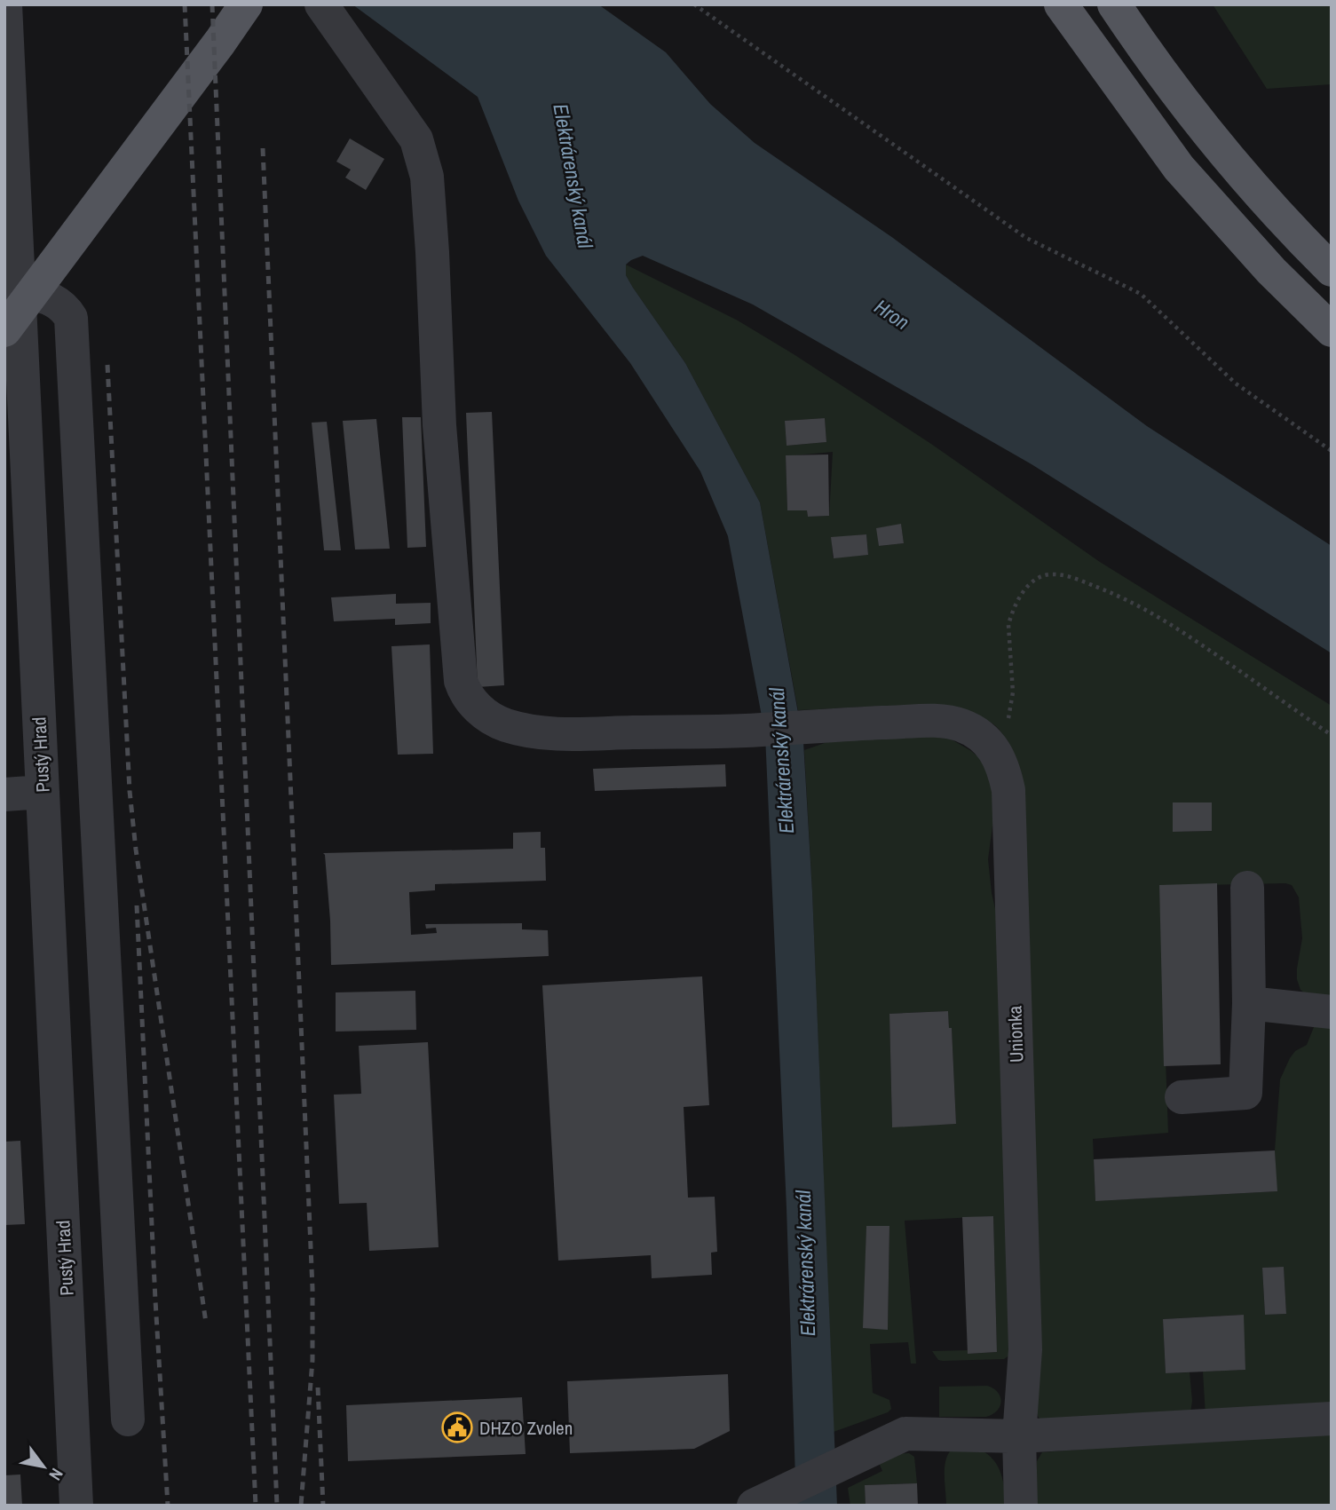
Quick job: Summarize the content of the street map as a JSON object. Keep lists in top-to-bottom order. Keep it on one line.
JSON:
{"streets":{"lane":["Pustý Hrad","Unionka"]},"water":["Elektrárenský kanál","Hron"],"places":{"public building":["DHZO Zvolen"]},"north":"bottom right"}
